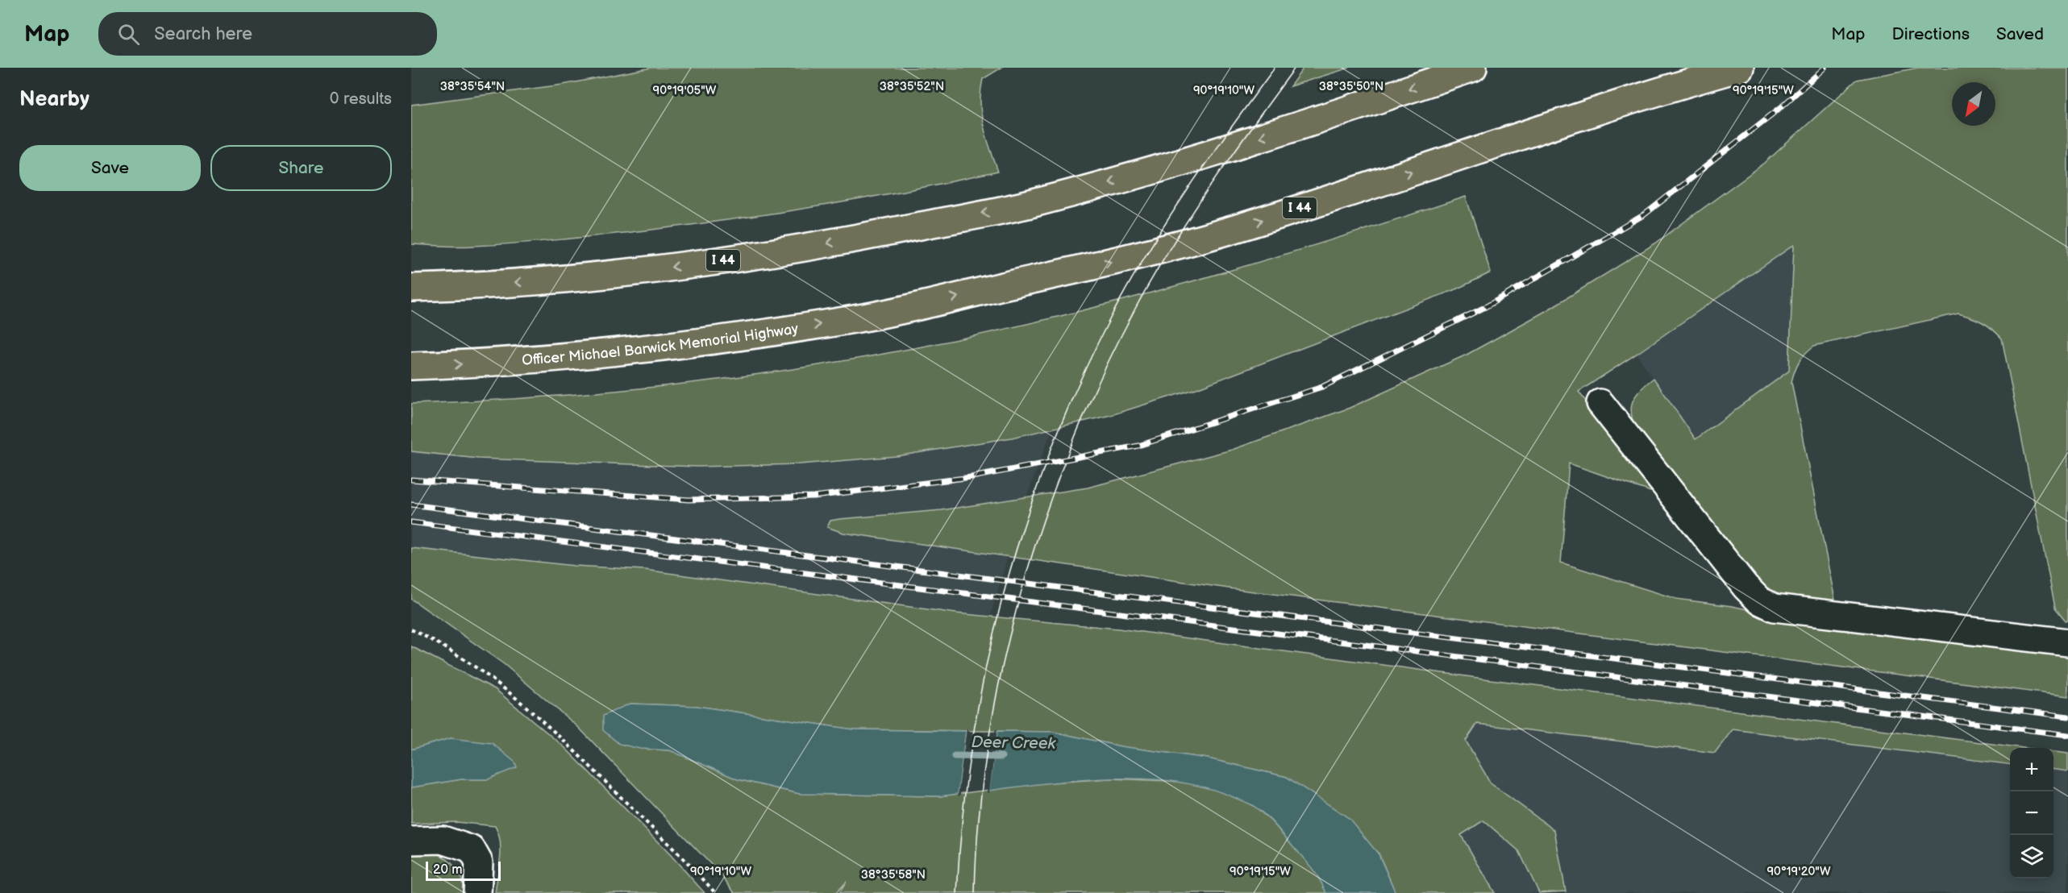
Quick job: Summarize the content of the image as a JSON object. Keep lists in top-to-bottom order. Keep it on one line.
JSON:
{"streets":{"highway":["I 44","Officer Michael Barwick Memorial Highway"]},"water":["Deer Creek"],"scale_bar":"20 m","north":"bottom left","page":{"header":"Map","search":"Search here","nav":["Map","Directions","Saved"],"heading":["Nearby","0 results"],"buttons":["Save","Share"],"map_buttons":["+","−"],"scale":"20 m"},"coordinates":["38°35'50\"N","38°35'54\"N","38°35'52\"N","90°19'05\"W","90°19'10\"W","90°19'15\"W","90°19'20\"W","38°35'58\"N"]}
